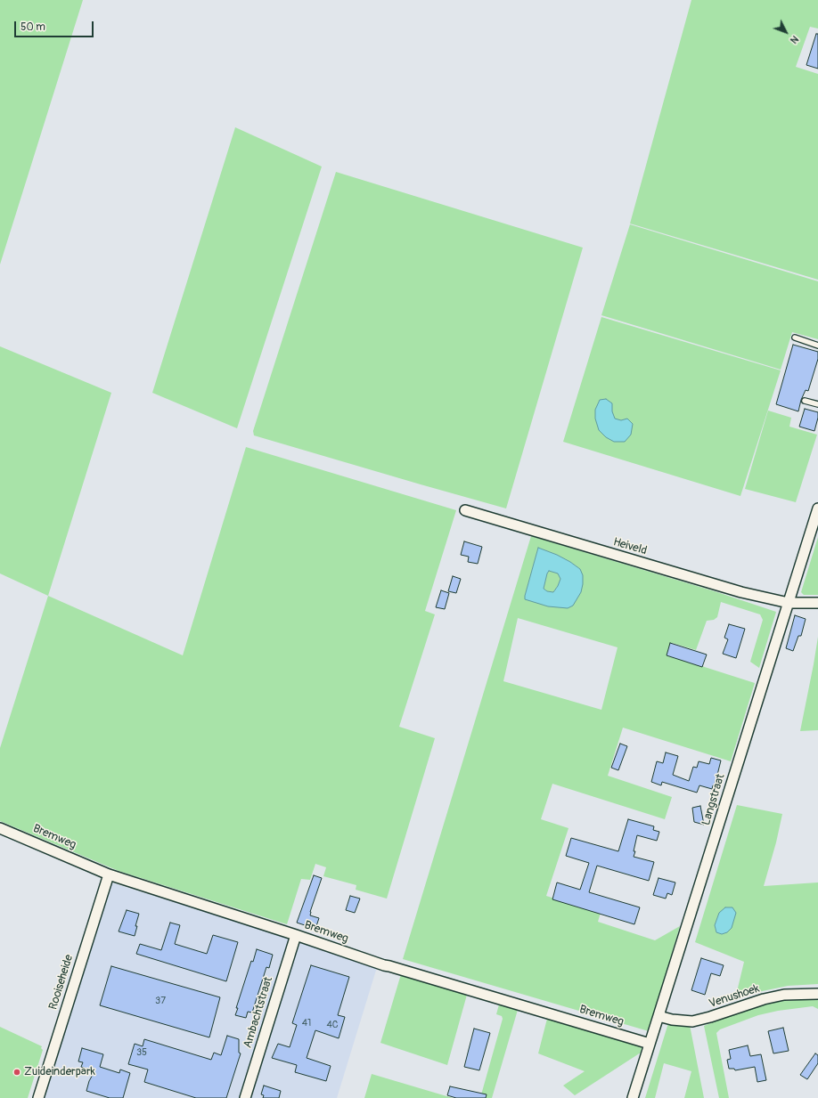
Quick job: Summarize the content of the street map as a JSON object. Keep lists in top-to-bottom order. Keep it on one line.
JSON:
{"streets":{"street":["Heiveld","Langstraat","Bremweg","Rooiseheide","Venushoek","Ambachtstraat"]},"crossings":[["Heiveld","Langstraat"],["Langstraat","Bremweg"],["Langstraat","Venushoek"],["Bremweg","Rooiseheide"],["Bremweg","Ambachtstraat"]],"places":["Zuideinderpark"],"house_numbers":["37","41","4C","35"],"scale_bar":"50 m","north":"bottom right"}
